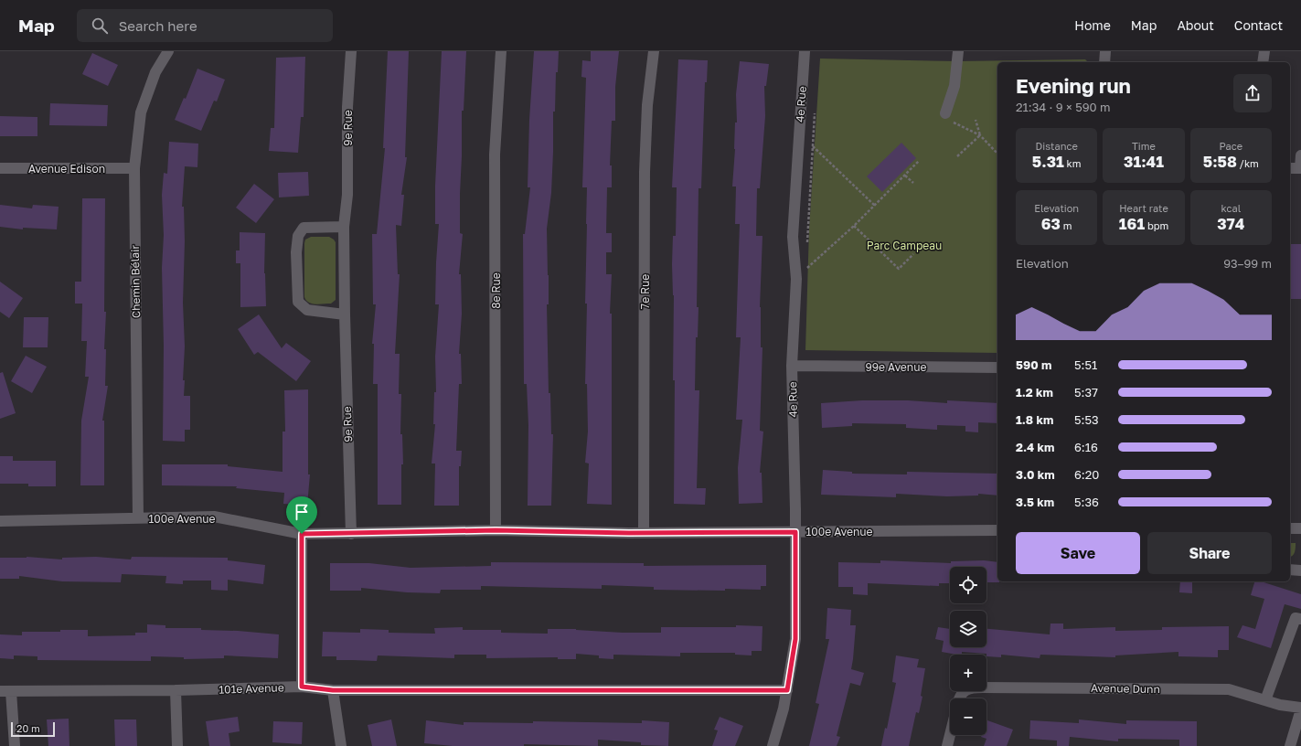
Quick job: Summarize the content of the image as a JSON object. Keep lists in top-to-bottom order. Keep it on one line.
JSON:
{"streets":{"street":["4e Rue","9e Rue","Avenue Edison","Chemin Bélair","8e Rue","7e Rue","99e Avenue","100e Avenue","101e Avenue","Avenue Dunn"]},"crossings":[["4e Rue","99e Avenue"],["4e Rue","100e Avenue"],["4e Rue","101e Avenue"],["9e Rue","100e Avenue"],["Avenue Edison","Chemin Bélair"],["Chemin Bélair","100e Avenue"],["8e Rue","100e Avenue"],["7e Rue","100e Avenue"]],"parks":["Parc Campeau"],"scale_bar":"20 m","page":{"header":"Map","search":"Search here","nav":["Home","Map","About","Contact"],"heading":["Evening run","21:34 · 9 × 590 m"],"stats":[["Distance","5.31 km"],["Time","31:41"],["Pace","5:58 /km"],["Elevation","63 m"],["Heart rate","161 bpm"],["kcal","374"]],"chart":["Elevation","93–99 m"],"list":[{"name":"590 m","note":"5:51"},{"name":"1.2 km","note":"5:37"},{"name":"1.8 km","note":"5:53"},{"name":"2.4 km","note":"6:16"},{"name":"3.0 km","note":"6:20"},{"name":"3.5 km","note":"5:36"}],"buttons":["Save","Share"],"map_buttons":["+","−"],"scale":"20 m"}}
